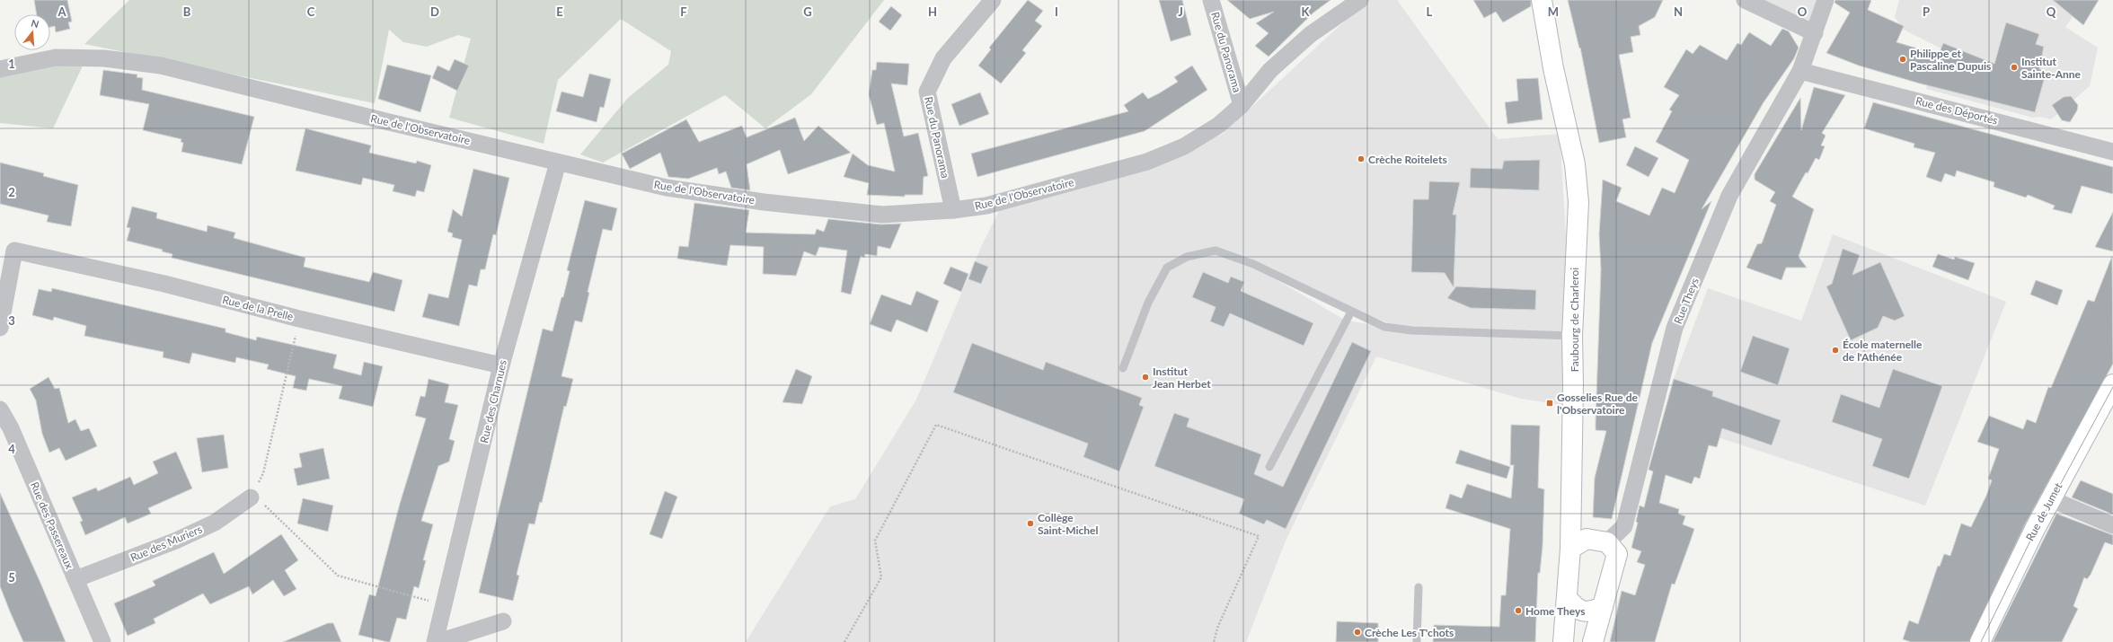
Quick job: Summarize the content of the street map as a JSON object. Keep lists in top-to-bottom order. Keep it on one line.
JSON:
{"streets":{"main road":["Faubourg de Charleroi","Rue de Jumet"],"street":["Rue du Panorama","Rue des Déportés","Rue de l'Observatoire","Rue Theys","Rue de la Prelle","Rue des Charnues","Rue des Passereaux","Rue des Muriers"]},"crossings":[["Rue du Panorama","Rue de l'Observatoire"],["Rue des Déportés","Rue Theys"],["Rue de l'Observatoire","Rue des Charnues"],["Rue de la Prelle","Rue des Charnues"],["Rue des Passereaux","Rue des Muriers"]],"places":{"other":["Philippe et Pascaline Dupuis","Institut Sainte-Anne","Crèche Roitelets","École maternelle de l'Athénée","Institut Jean Herbet","Collège Saint-Michel","Home Theys","Crèche Les T'chots"],"transit":["Gosselies Rue de l'Observatoire"]},"north":"top","grid":{"columns":["A","B","C","D","E","F","G","H","I","J","K","L","M","N","O","P","Q"],"rows":["1","2","3","4","5"]}}
